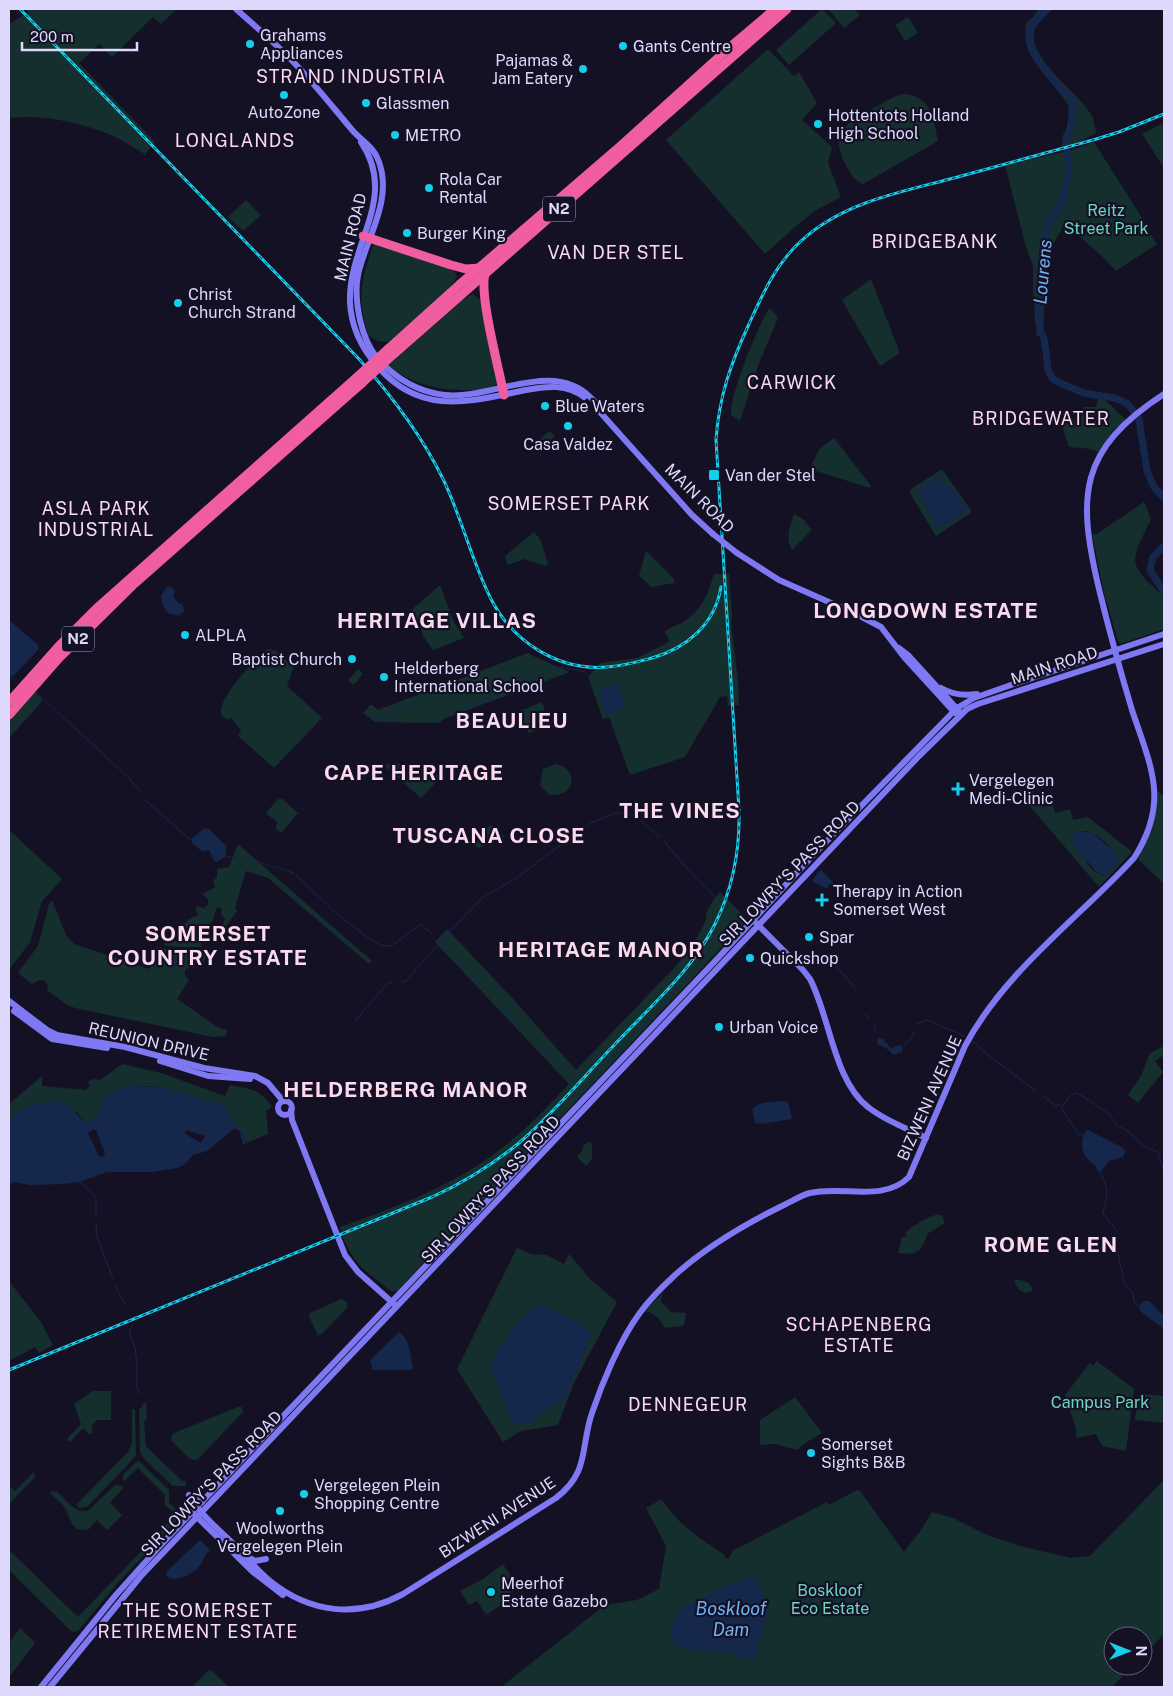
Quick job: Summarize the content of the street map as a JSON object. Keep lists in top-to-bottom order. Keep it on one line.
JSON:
{"streets":{"highway":["N2"],"main road":["MAIN ROAD","SIR LOWRY'S PASS ROAD","REUNION DRIVE","BIZWENI AVENUE"]},"crossings":[["MAIN ROAD","SIR LOWRY'S PASS ROAD"],["MAIN ROAD","BIZWENI AVENUE"],["SIR LOWRY'S PASS ROAD","BIZWENI AVENUE"]],"districts":["STRAND INDUSTRIA","LONGLANDS","BRIDGEBANK","VAN DER STEL","CARWICK","BRIDGEWATER","SOMERSET PARK","ASLA PARK INDUSTRIAL","LONGDOWN ESTATE","HERITAGE VILLAS","BEAULIEU","CAPE HERITAGE","THE VINES","TUSCANA CLOSE","SOMERSET COUNTRY ESTATE","HERITAGE MANOR","HELDERBERG MANOR","ROME GLEN","SCHAPENBERG ESTATE","DENNEGEUR","THE SOMERSET RETIREMENT ESTATE"],"water":["Lourens","Boskloof Dam"],"parks":["Reitz Street Park","Campus Park","Boskloof Eco Estate"],"places":{"other":["Grahams Appliances","Gants Centre","Pajamas & Jam Eatery","AutoZone","Glassmen","Hottentots Holland High School","METRO","Rola Car Rental","Burger King","Christ Church Strand","Blue Waters","Casa Valdez","ALPLA","Baptist Church","Helderberg International School","Spar","Quickshop","Urban Voice","Somerset Sights B&B","Vergelegen Plein Shopping Centre","Woolworths Vergelegen Plein","Meerhof Estate Gazebo"],"transit":["Van der Stel"],"health":["Vergelegen Medi-Clinic","Therapy in Action Somerset West"]},"scale_bar":"200 m","north":"right"}
